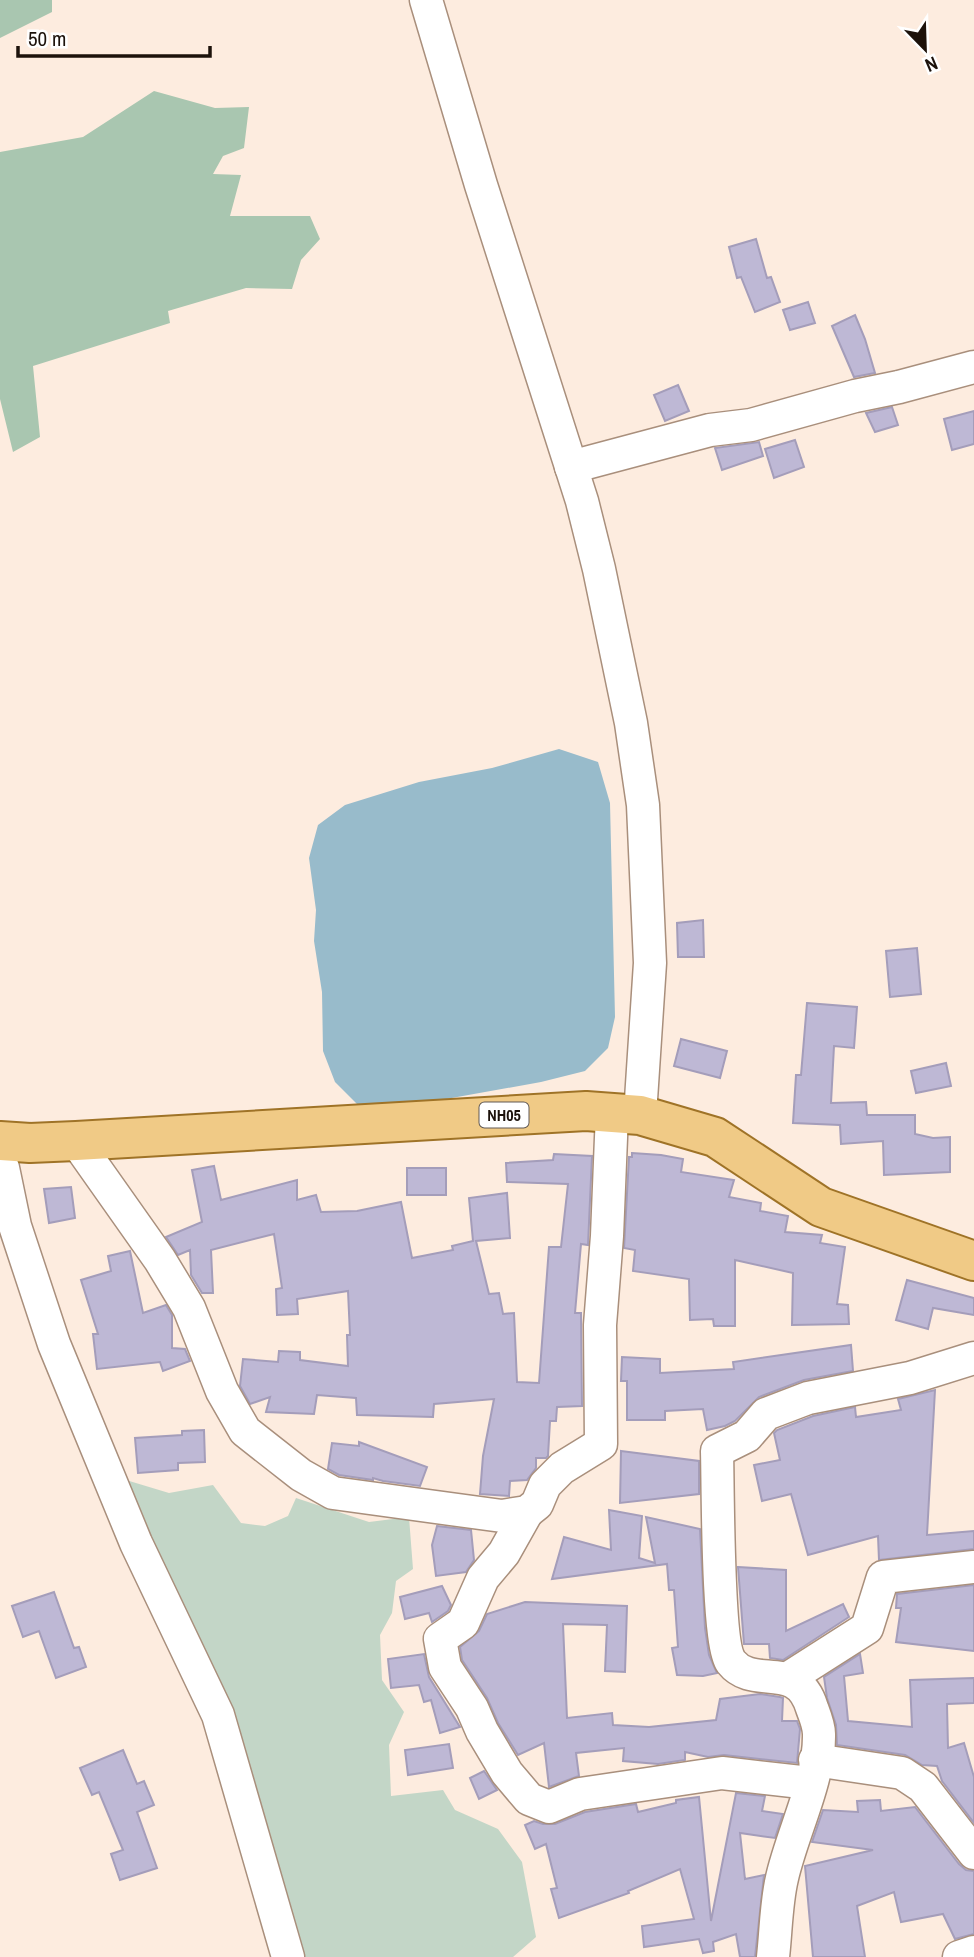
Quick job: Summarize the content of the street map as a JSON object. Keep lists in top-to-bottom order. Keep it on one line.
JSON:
{"streets":{"main road":["NH05"]},"scale_bar":"50 m","north":"bottom right"}
